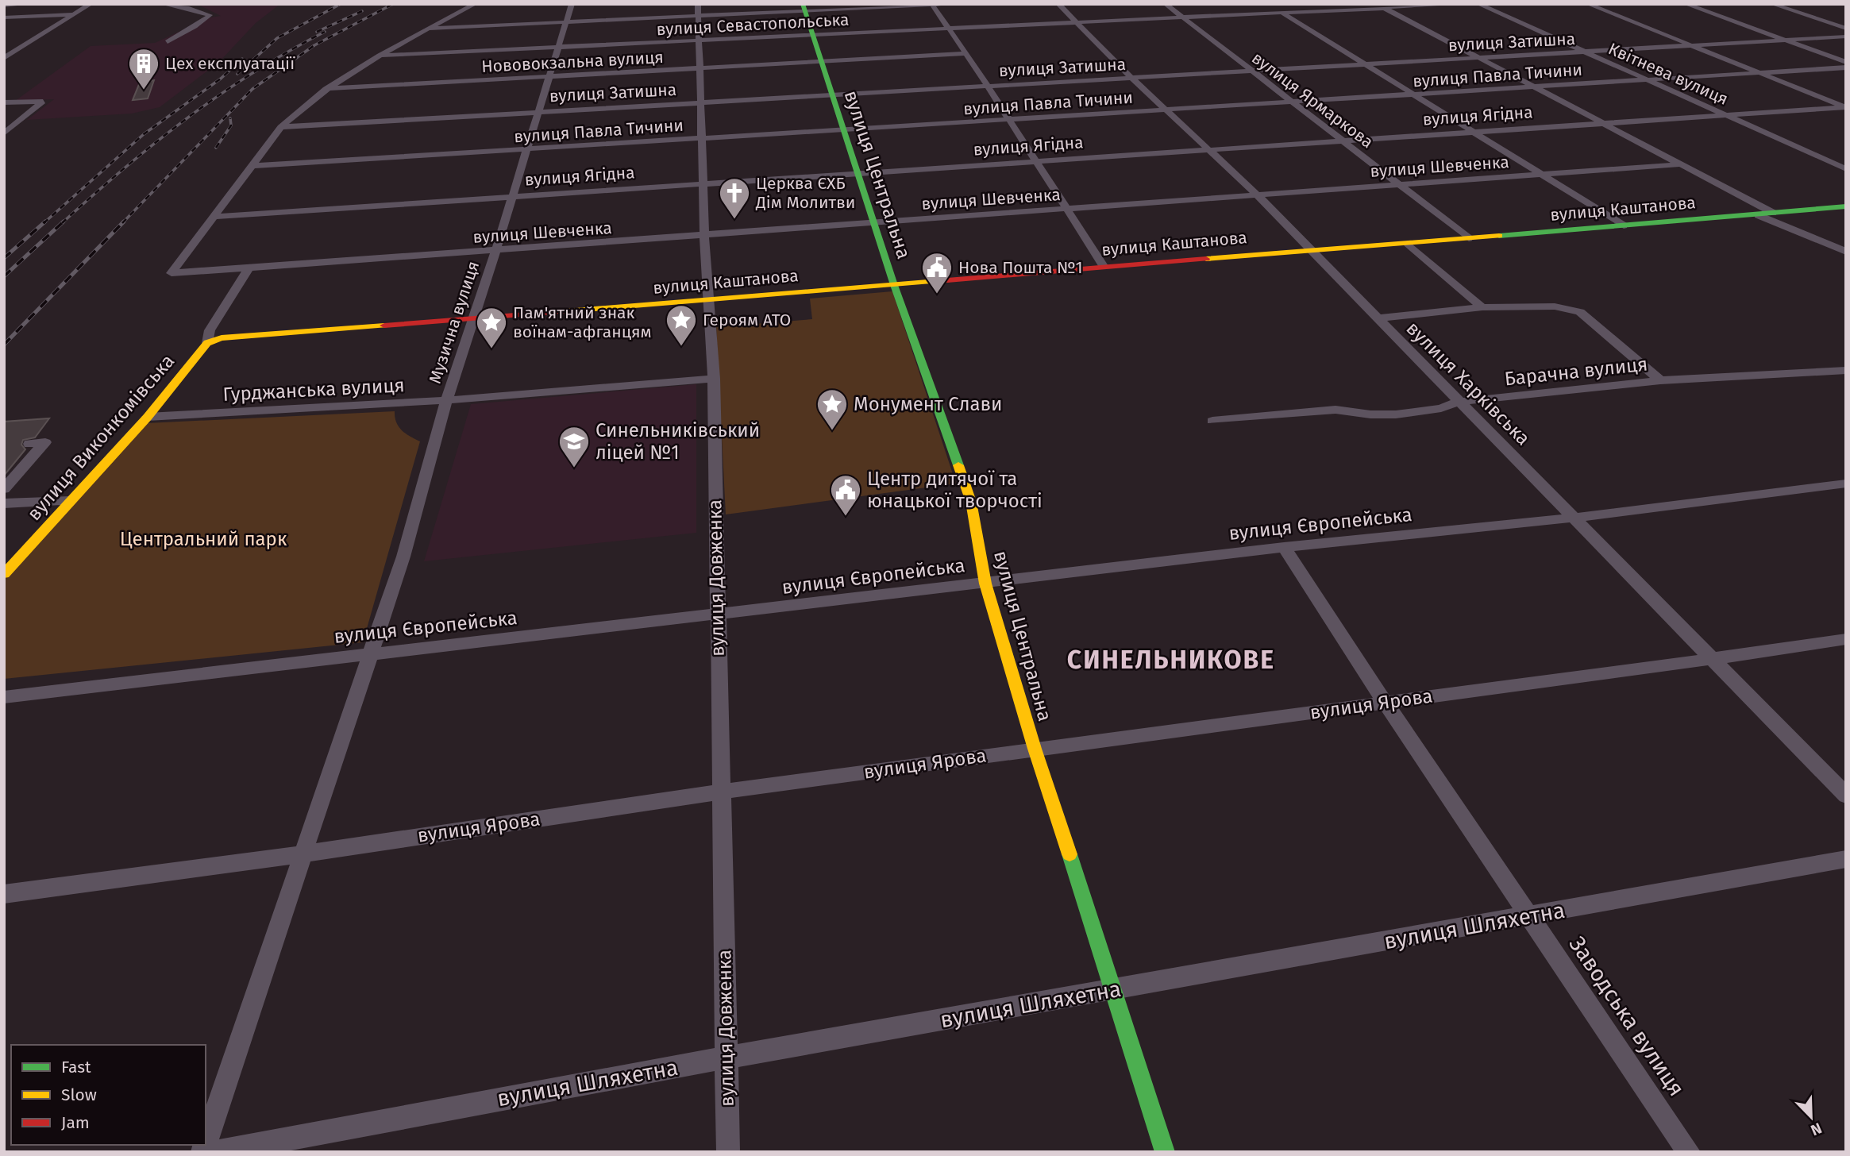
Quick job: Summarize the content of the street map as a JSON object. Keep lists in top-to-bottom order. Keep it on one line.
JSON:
{"streets":{"street":["вулиця Севастопольська","вулиця Затишна","Нововокзальна вулиця","Квітнева вулиця","вулиця Павла Тичини","вулиця Ярмаркова","вулиця Ягідна","вулиця Шевченка","вулиця Центральна","вулиця Каштанова","Музична вулиця","Барачна вулиця","вулиця Харківська","Гурджанська вулиця","вулиця Виконкомівська","вулиця Європейська","вулиця Довженка","вулиця Ярова","вулиця Шляхетна","Заводська вулиця"]},"crossings":[["вулиця Севастопольська","вулиця Ярмаркова"],["вулиця Севастопольська","вулиця Центральна"],["вулиця Севастопольська","Музична вулиця"],["вулиця Севастопольська","вулиця Харківська"],["вулиця Севастопольська","вулиця Довженка"],["вулиця Затишна","Квітнева вулиця"],["вулиця Затишна","вулиця Ярмаркова"],["вулиця Затишна","вулиця Центральна"],["вулиця Затишна","Музична вулиця"],["вулиця Затишна","вулиця Харківська"],["вулиця Затишна","вулиця Довженка"],["Нововокзальна вулиця","вулиця Центральна"],["Нововокзальна вулиця","Музична вулиця"],["Нововокзальна вулиця","вулиця Довженка"],["Квітнева вулиця","вулиця Павла Тичини"],["Квітнева вулиця","вулиця Ягідна"],["вулиця Павла Тичини","вулиця Ярмаркова"],["вулиця Павла Тичини","вулиця Центральна"],["вулиця Павла Тичини","Музична вулиця"],["вулиця Павла Тичини","вулиця Харківська"],["вулиця Павла Тичини","вулиця Довженка"],["вулиця Ярмаркова","вулиця Ягідна"],["вулиця Ярмаркова","вулиця Шевченка"],["вулиця Ярмаркова","вулиця Каштанова"],["вулиця Ягідна","вулиця Шевченка"],["вулиця Ягідна","вулиця Центральна"],["вулиця Ягідна","Музична вулиця"],["вулиця Ягідна","вулиця Харківська"],["вулиця Ягідна","вулиця Довженка"],["вулиця Шевченка","вулиця Центральна"],["вулиця Шевченка","Музична вулиця"],["вулиця Шевченка","вулиця Харківська"],["вулиця Шевченка","вулиця Виконкомівська"],["вулиця Шевченка","вулиця Довженка"],["вулиця Центральна","вулиця Каштанова"],["вулиця Центральна","вулиця Європейська"],["вулиця Центральна","вулиця Ярова"],["вулиця Центральна","вулиця Шляхетна"],["вулиця Каштанова","Музична вулиця"],["вулиця Каштанова","вулиця Харківська"],["вулиця Каштанова","вулиця Виконкомівська"],["вулиця Каштанова","вулиця Довженка"],["Музична вулиця","Гурджанська вулиця"],["Музична вулиця","вулиця Європейська"],["Музична вулиця","вулиця Ярова"],["Барачна вулиця","вулиця Харківська"],["вулиця Харківська","вулиця Європейська"],["вулиця Харківська","вулиця Ярова"],["Гурджанська вулиця","вулиця Виконкомівська"],["Гурджанська вулиця","вулиця Довженка"],["вулиця Європейська","вулиця Довженка"],["вулиця Європейська","Заводська вулиця"],["вулиця Довженка","вулиця Ярова"],["вулиця Довженка","вулиця Шляхетна"],["вулиця Ярова","Заводська вулиця"],["вулиця Шляхетна","Заводська вулиця"]],"districts":["СИНЕЛЬНИКОВЕ"],"parks":["Центральний парк"],"places":{"building":["Цех експлуатації"],"church":["Церква ЄХБ Дім Молитви"],"public building":["Нова Пошта №1","Центр дитячої та юнацької творчості"],"place":["Героям АТО","Пам'ятний знак воїнам-афганцям","Монумент Слави"],"school or university":["Синельниківський ліцей №1"]},"legend":["Fast","Slow","Jam"],"north":"bottom right"}
